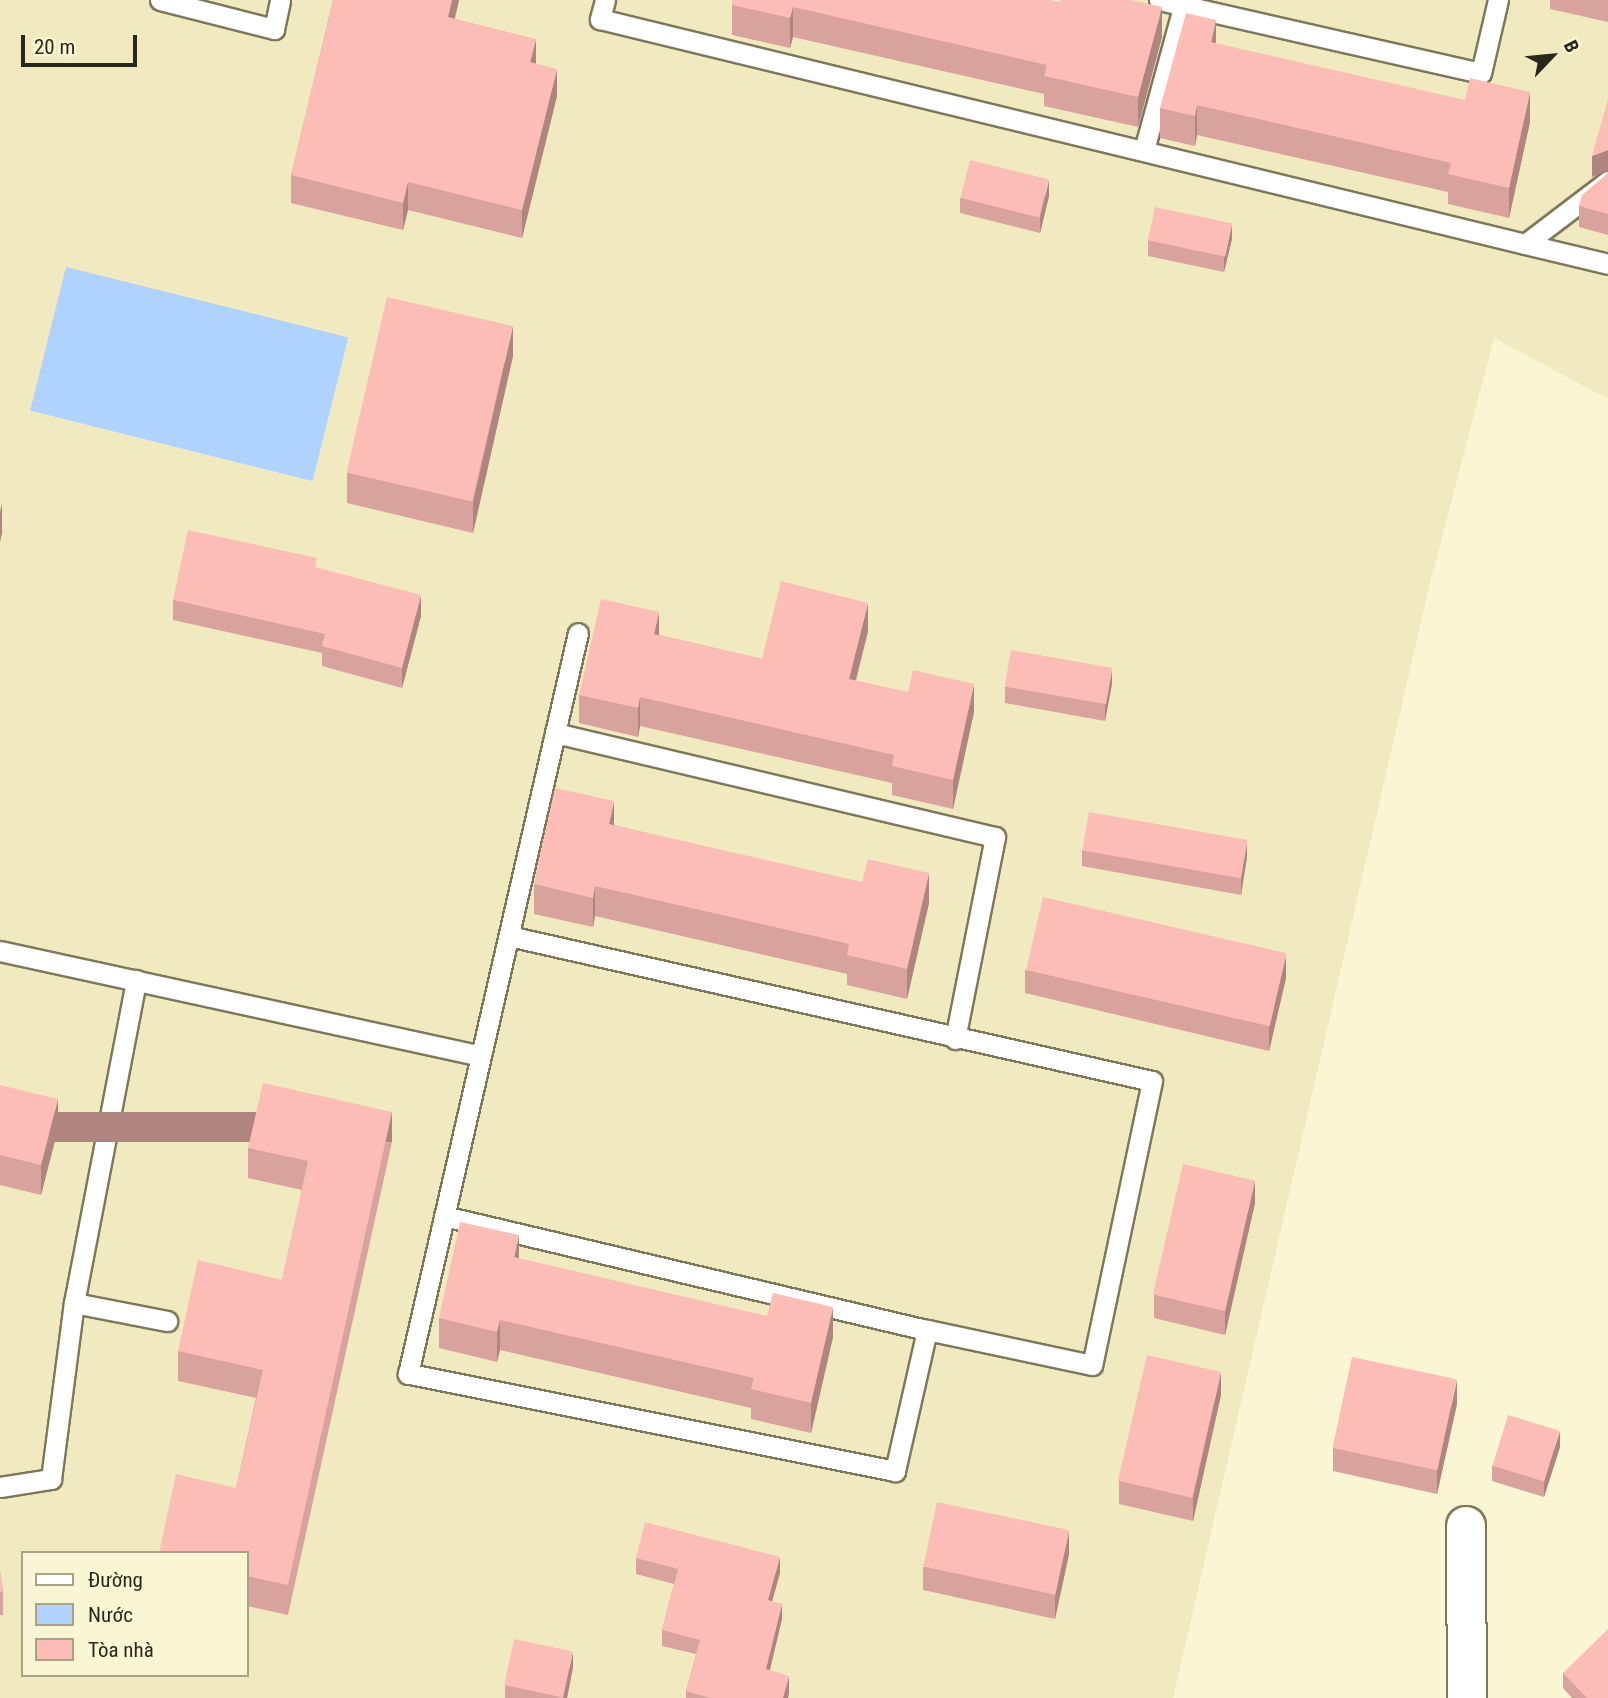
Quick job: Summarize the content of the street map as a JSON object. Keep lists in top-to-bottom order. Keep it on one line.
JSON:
{"legend":["Đường","Nước","Tòa nhà"],"scale_bar":"20 m","north":"top right"}
